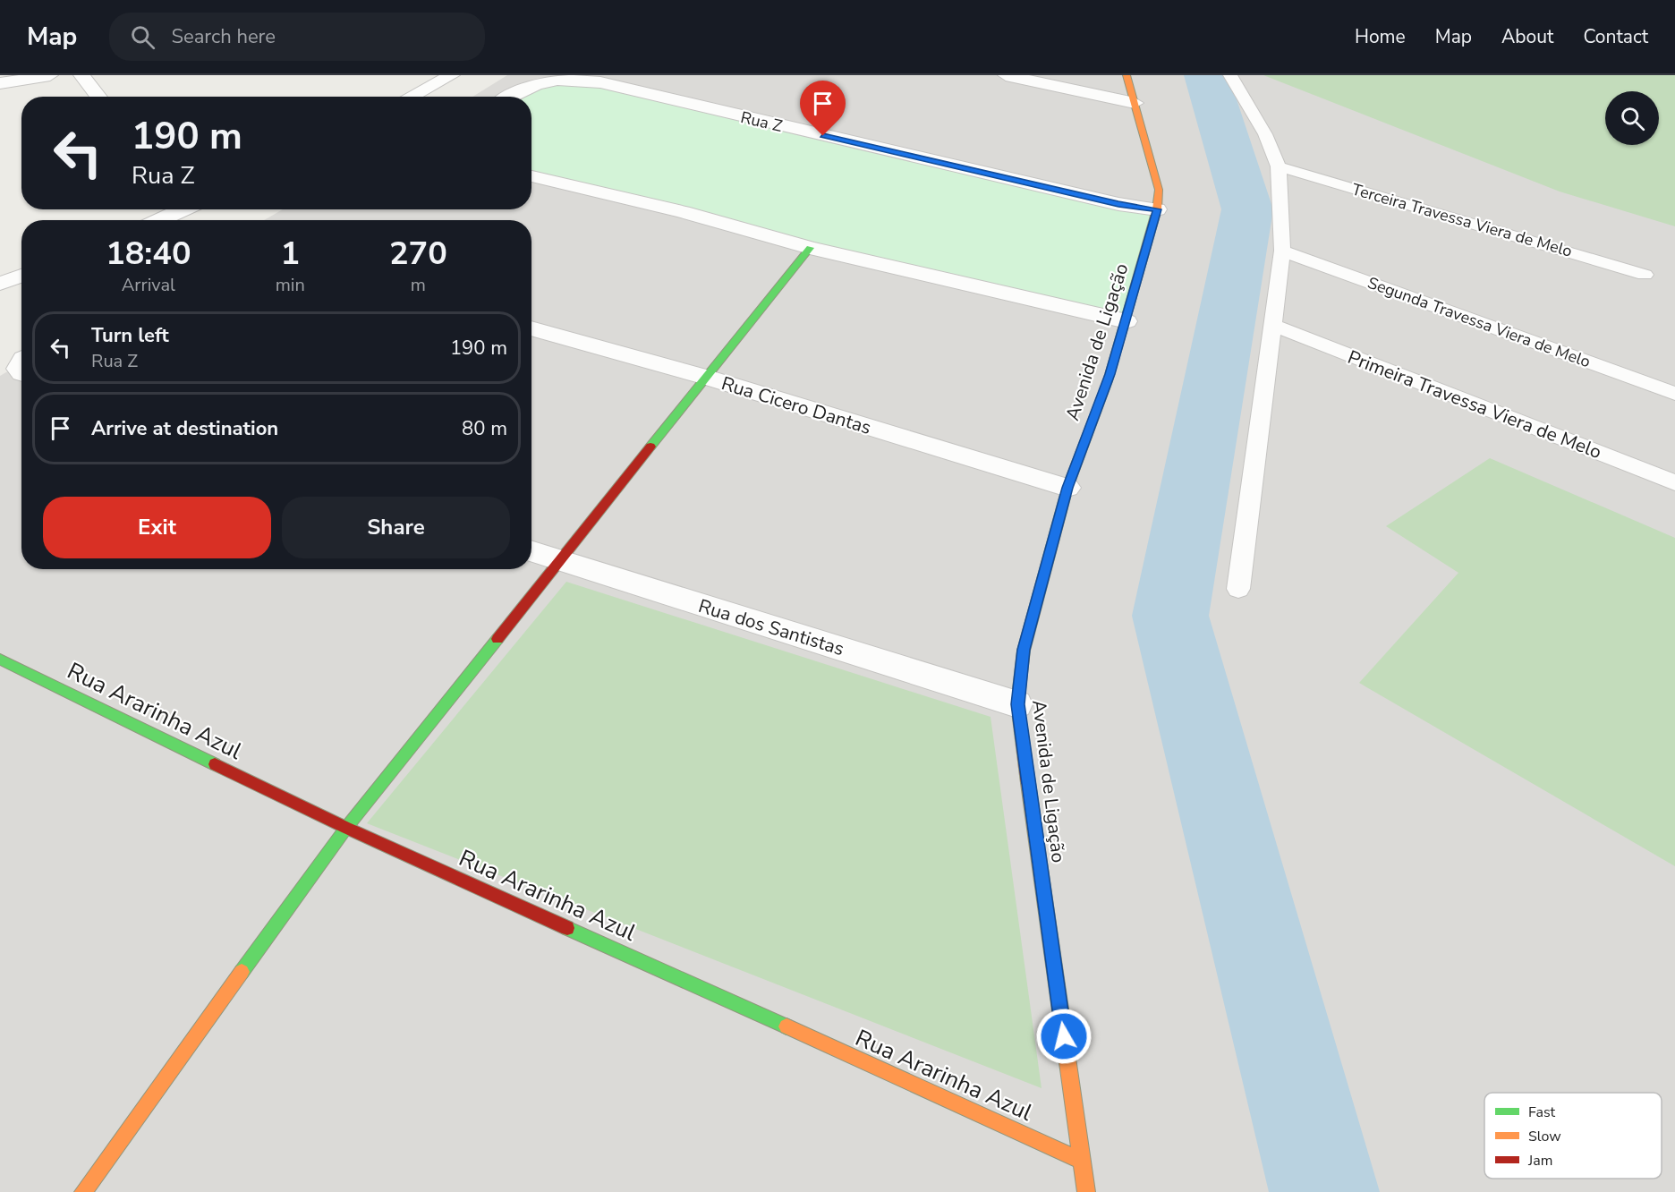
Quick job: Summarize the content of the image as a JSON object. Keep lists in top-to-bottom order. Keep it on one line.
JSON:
{"streets":{"street":["Rua Z","Avenida de Ligação","Rua Cicero Dantas","Rua dos Santistas","Rua Ararinha Azul"],"lane":["Terceira Travessa Viera de Melo","Segunda Travessa Viera de Melo","Primeira Travessa Viera de Melo"]},"crossings":[["Rua Z","Avenida de Ligação"],["Avenida de Ligação","Rua Cicero Dantas"],["Avenida de Ligação","Rua dos Santistas"],["Avenida de Ligação","Rua Ararinha Azul"]],"legend":["Fast","Slow","Jam"],"page":{"header":"Map","search":"Search here","nav":["Home","Map","About","Contact"],"turn":["190 m","Rua Z"],"eta":["18:40","Arrival","1","min","270","m"],"list":[{"name":"Turn left","note":"Rua Z","value":"190 m"},{"name":"Arrive at destination","value":"80 m"}],"buttons":["Exit","Share"]}}
